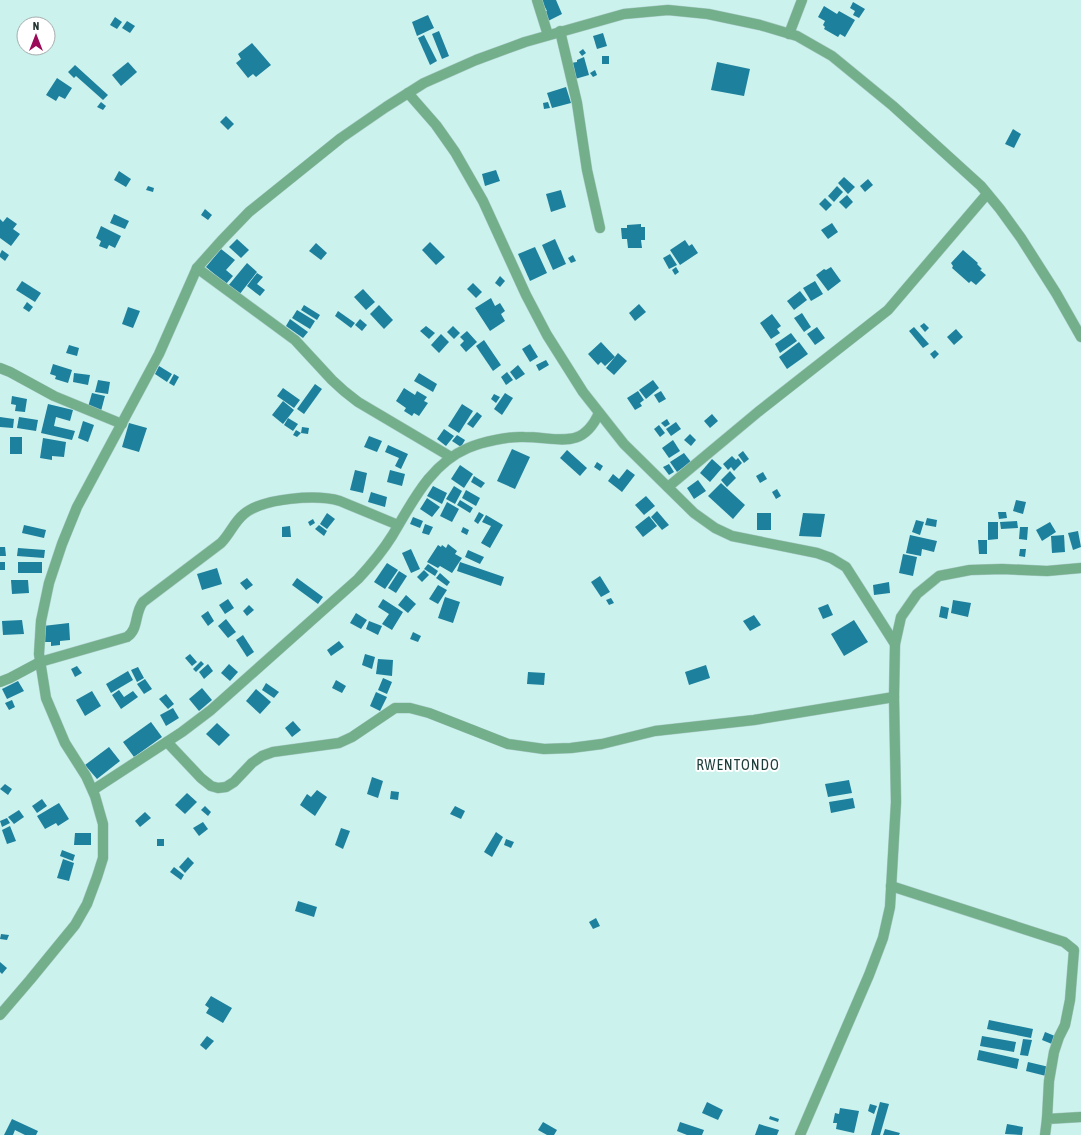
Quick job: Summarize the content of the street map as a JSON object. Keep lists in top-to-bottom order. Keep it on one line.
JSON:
{"districts":["RWENTONDO"],"north":"top"}
